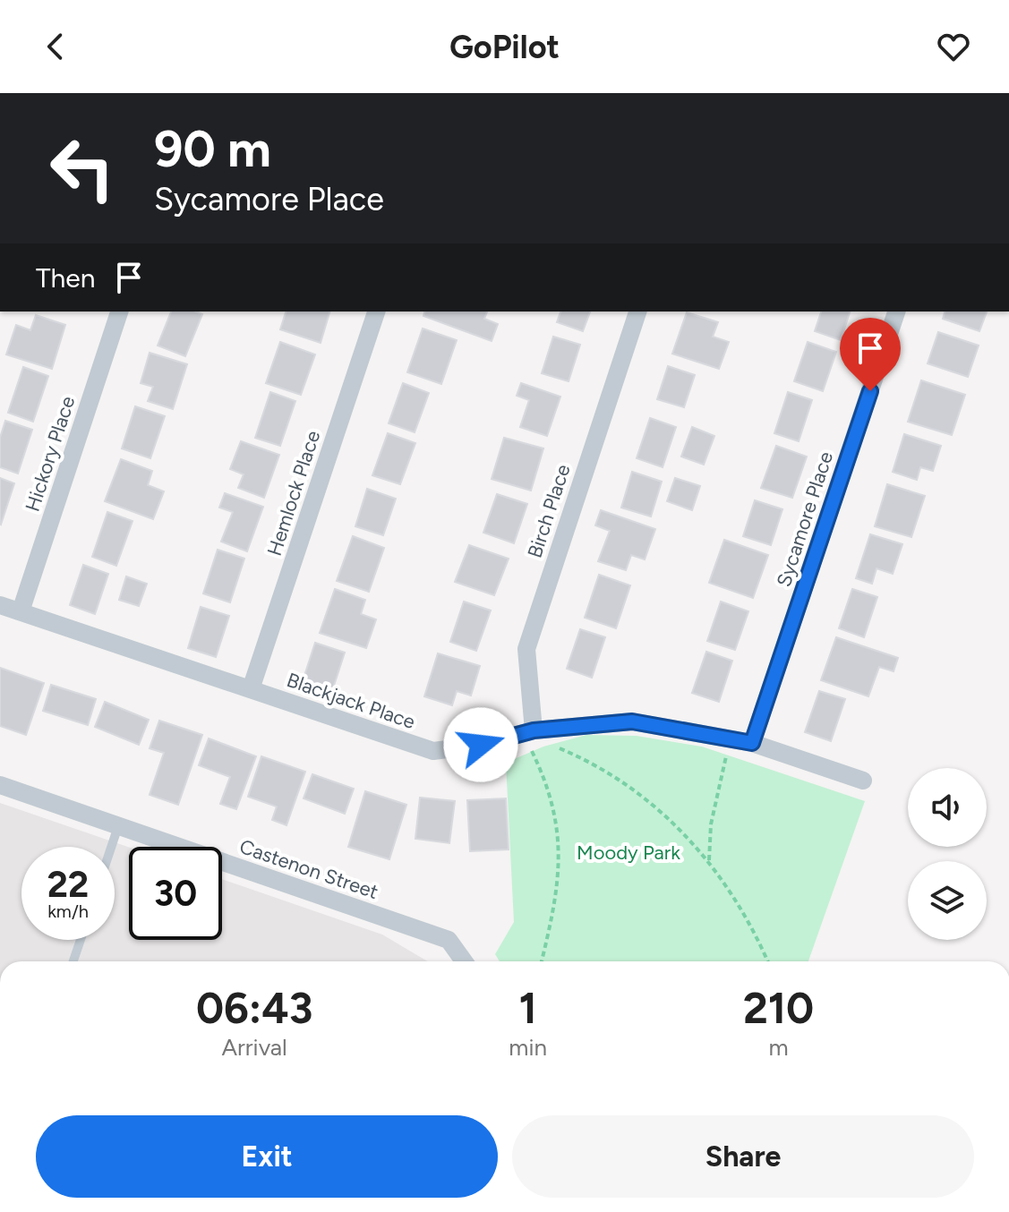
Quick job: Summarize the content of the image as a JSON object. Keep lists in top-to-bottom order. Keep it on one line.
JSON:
{"streets":{"street":["Hickory Place","Hemlock Place","Birch Place","Sycamore Place","Blackjack Place","Castenon Street"]},"crossings":[["Hickory Place","Blackjack Place"],["Hemlock Place","Blackjack Place"],["Birch Place","Blackjack Place"],["Sycamore Place","Blackjack Place"]],"parks":["Moody Park"],"page":{"header":"GoPilot","turn":["90 m","Sycamore Place"],"then":"Then","speed":"22 km/h","limit":"30","eta":["06:43","Arrival","1","min","210","m"],"buttons":["Exit","Share"]}}
